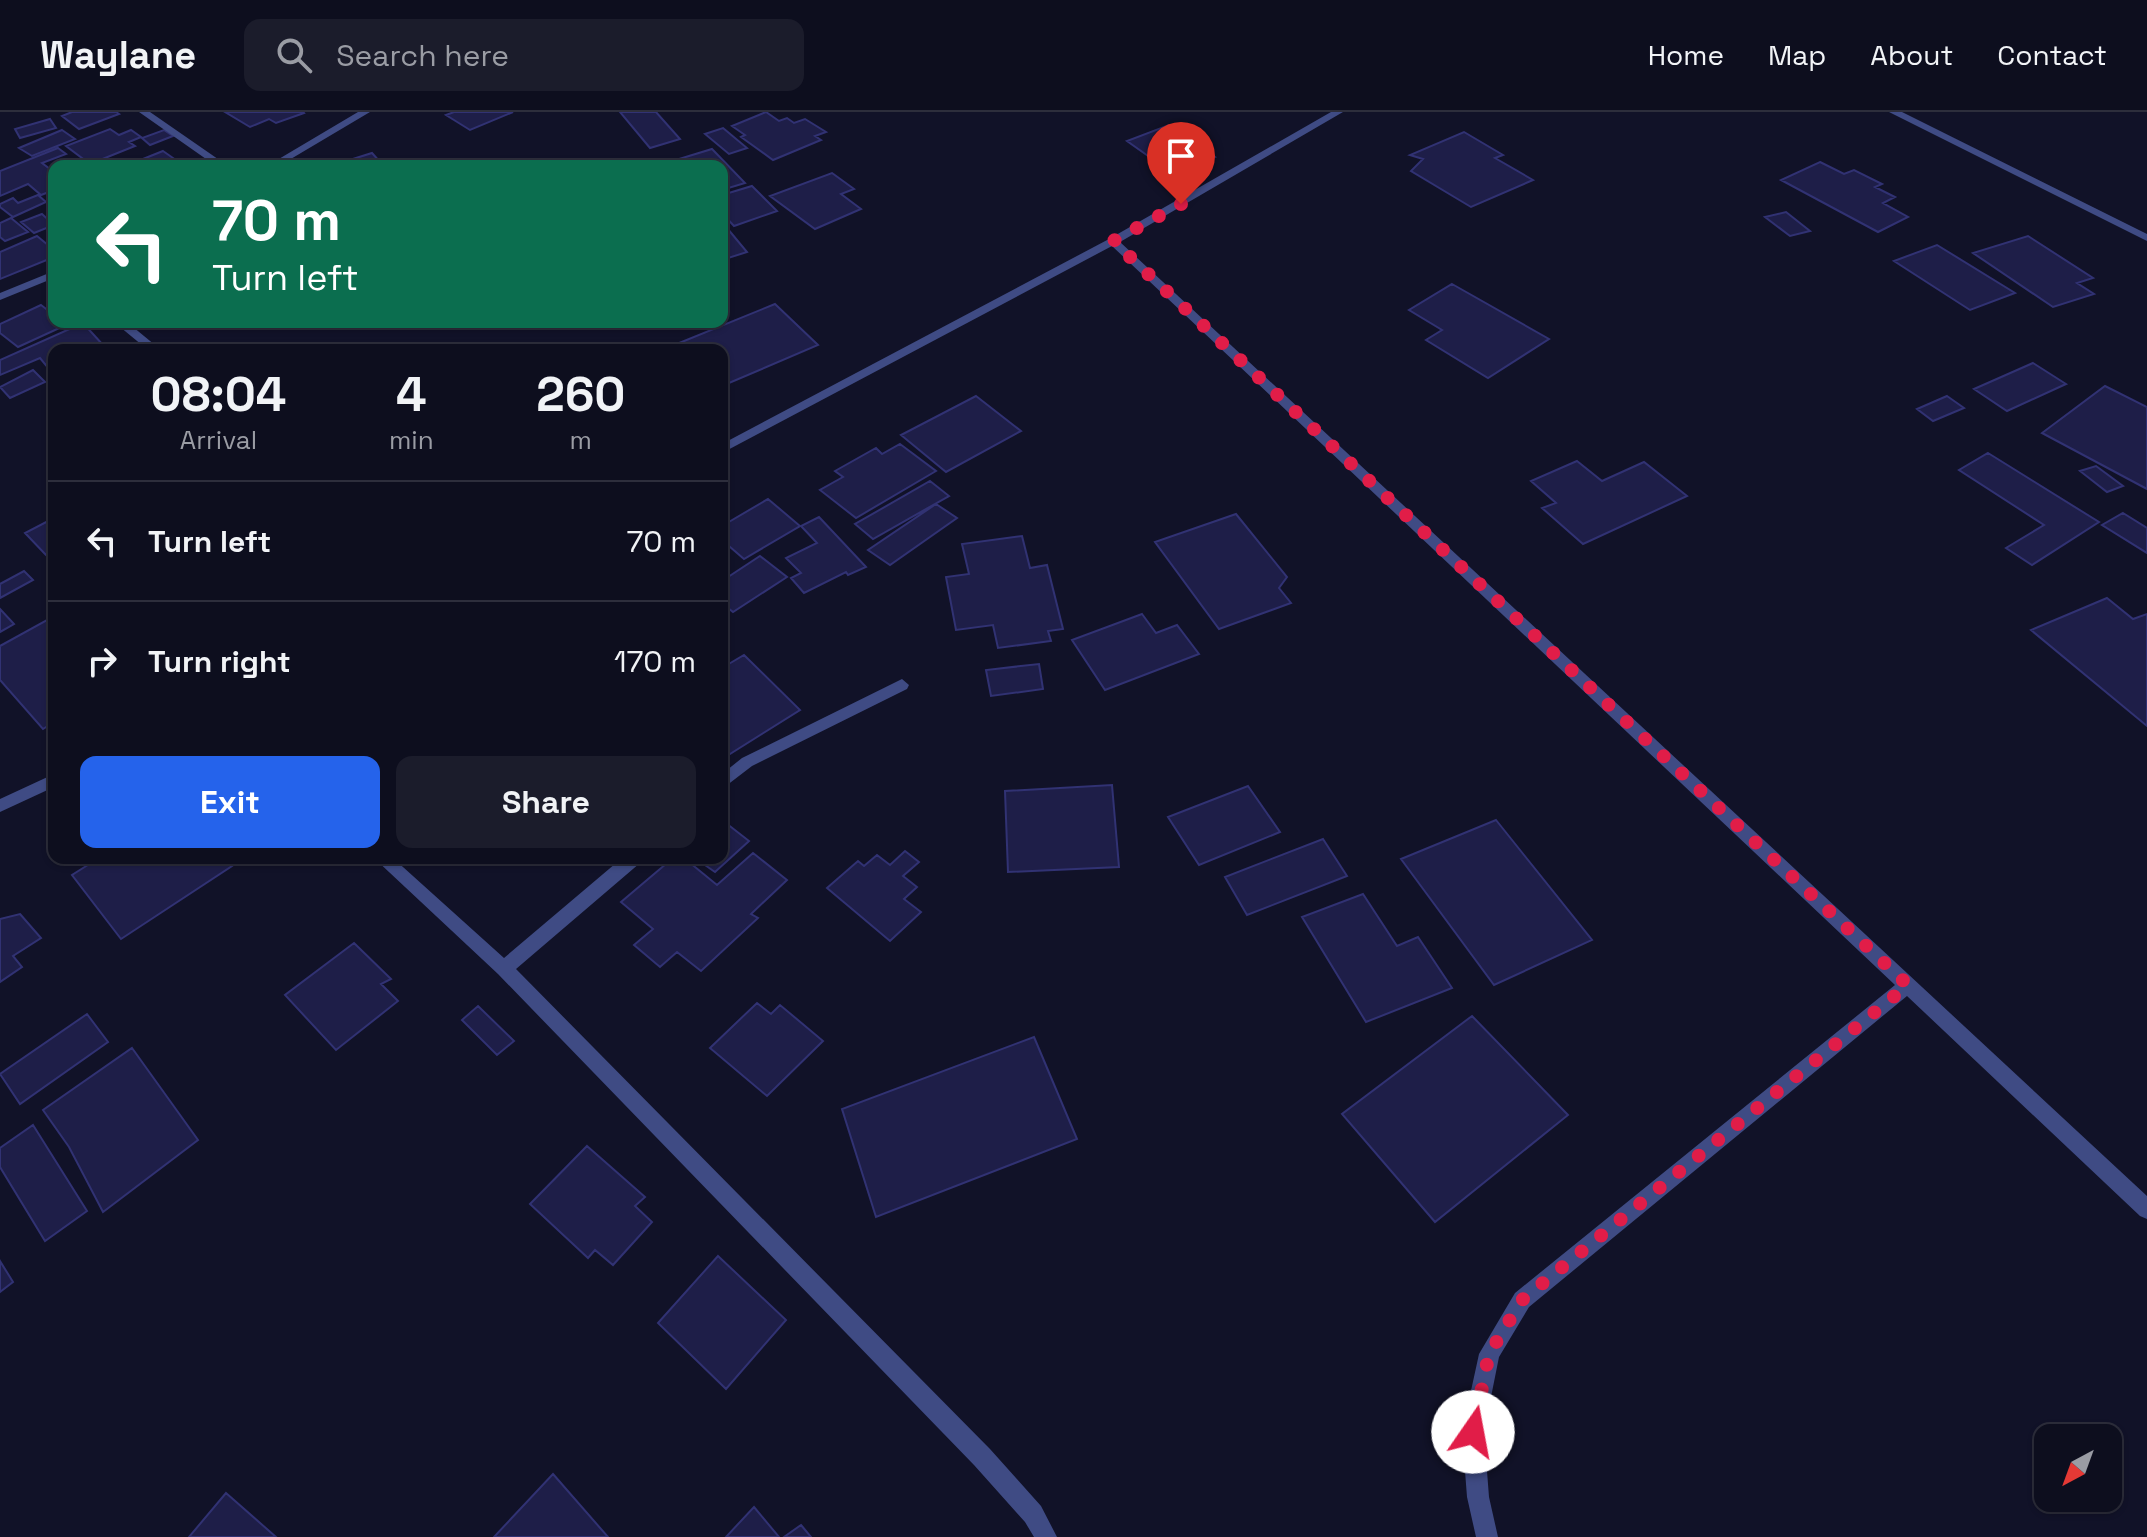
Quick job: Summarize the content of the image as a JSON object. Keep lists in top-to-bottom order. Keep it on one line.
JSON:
{"north":"bottom left","page":{"header":"Waylane","search":"Search here","nav":["Home","Map","About","Contact"],"turn":["70 m","Turn left"],"eta":["08:04","Arrival","4","min","260","m"],"list":[{"name":"Turn left","value":"70 m"},{"name":"Turn right","value":"170 m"}],"buttons":["Exit","Share"]}}
